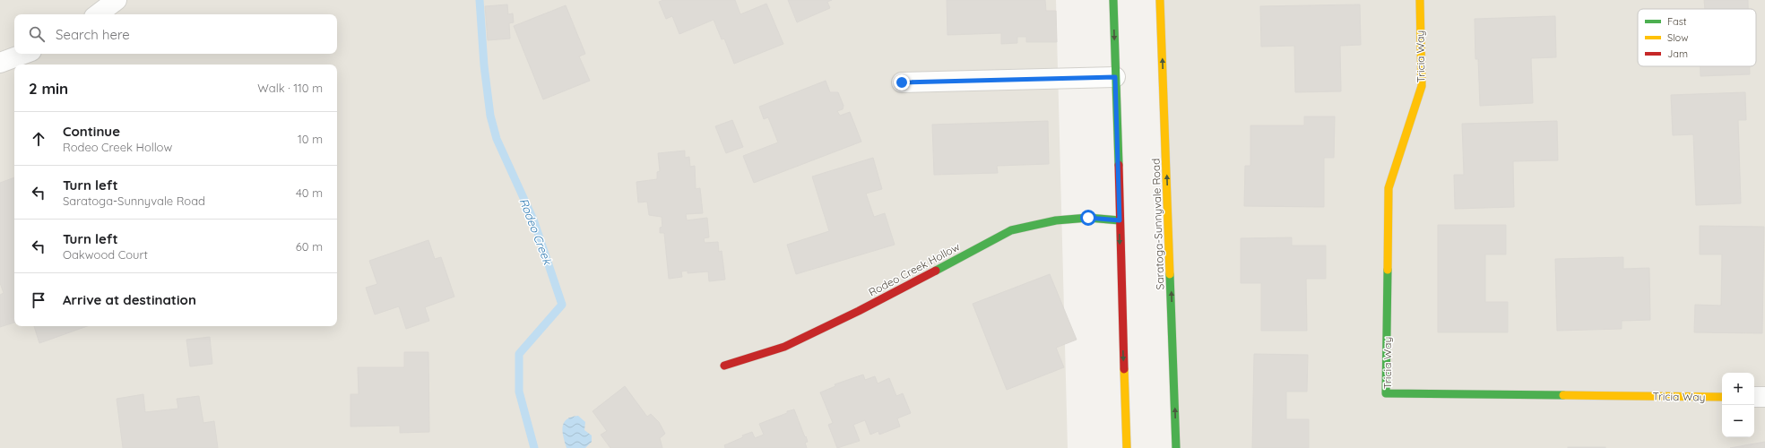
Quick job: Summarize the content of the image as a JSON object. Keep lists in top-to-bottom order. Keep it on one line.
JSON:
{"streets":{"street":["Tricia Way","Saratoga-Sunnyvale Road","Rodeo Creek Hollow"]},"water":["Rodeo Creek"],"legend":["Fast","Slow","Jam"],"page":{"search":"Search here","heading":["2 min","Walk · 110 m"],"list":[["Continue","Rodeo Creek Hollow","10 m"],["Turn left","Saratoga-Sunnyvale Road","40 m"],["Turn left","Oakwood Court","60 m"],"Arrive at destination"],"map_buttons":["+","−"]}}
